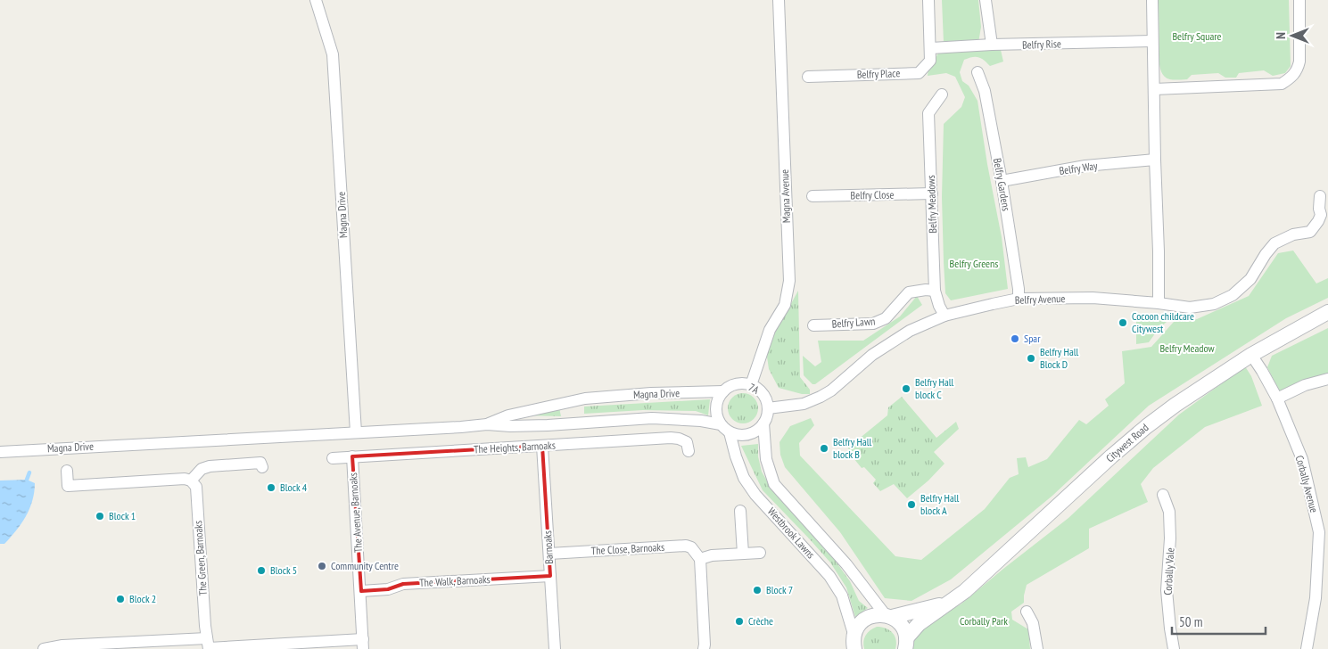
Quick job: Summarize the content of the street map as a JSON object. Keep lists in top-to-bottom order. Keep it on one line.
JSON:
{"streets":{"street":["Belfry Rise","Belfry Place","Belfry Way","Belfry Gardens","Belfry Close","Magna Avenue","Belfry Meadows","Magna Drive","Belfry Avenue","Belfry Lawn","7A","Citywest Road","The Heights, Barnoaks","Corbally Avenue","The Avenue, Barnoaks","Westbrook Lawns","Barnoaks","The Close, Barnoaks","The Green, Barnoaks","Corbally Vale","The Walk, Barnoaks"]},"crossings":[["Belfry Rise","Belfry Place"],["Belfry Way","Belfry Gardens"],["Belfry Gardens","Belfry Avenue"],["Belfry Close","Belfry Meadows"],["Magna Avenue","Magna Drive"],["Magna Avenue","Belfry Avenue"],["Magna Avenue","7A"],["Magna Avenue","Westbrook Lawns"],["Belfry Meadows","Belfry Avenue"],["Belfry Meadows","Belfry Lawn"],["Magna Drive","Belfry Avenue"],["Magna Drive","7A"],["Magna Drive","Westbrook Lawns"],["Belfry Avenue","7A"],["Belfry Avenue","Westbrook Lawns"],["7A","Westbrook Lawns"],["Citywest Road","Corbally Avenue"],["Citywest Road","Westbrook Lawns"],["The Heights, Barnoaks","The Avenue, Barnoaks"],["The Heights, Barnoaks","Barnoaks"],["The Avenue, Barnoaks","The Walk, Barnoaks"],["Barnoaks","The Close, Barnoaks"],["Barnoaks","The Walk, Barnoaks"]],"parks":["Belfry Square","Belfry Greens","Belfry Meadow","Corbally Park"],"places":["Cocoon childcare Citywest","Spar","Belfry Hall Block D","Belfry Hall block C","Belfry Hall block B","Block 4","Belfry Hall block A","Block 1","Community Centre","Block 5","Block 7","Block 2","Crèche"],"scale_bar":"50 m","north":"left"}
